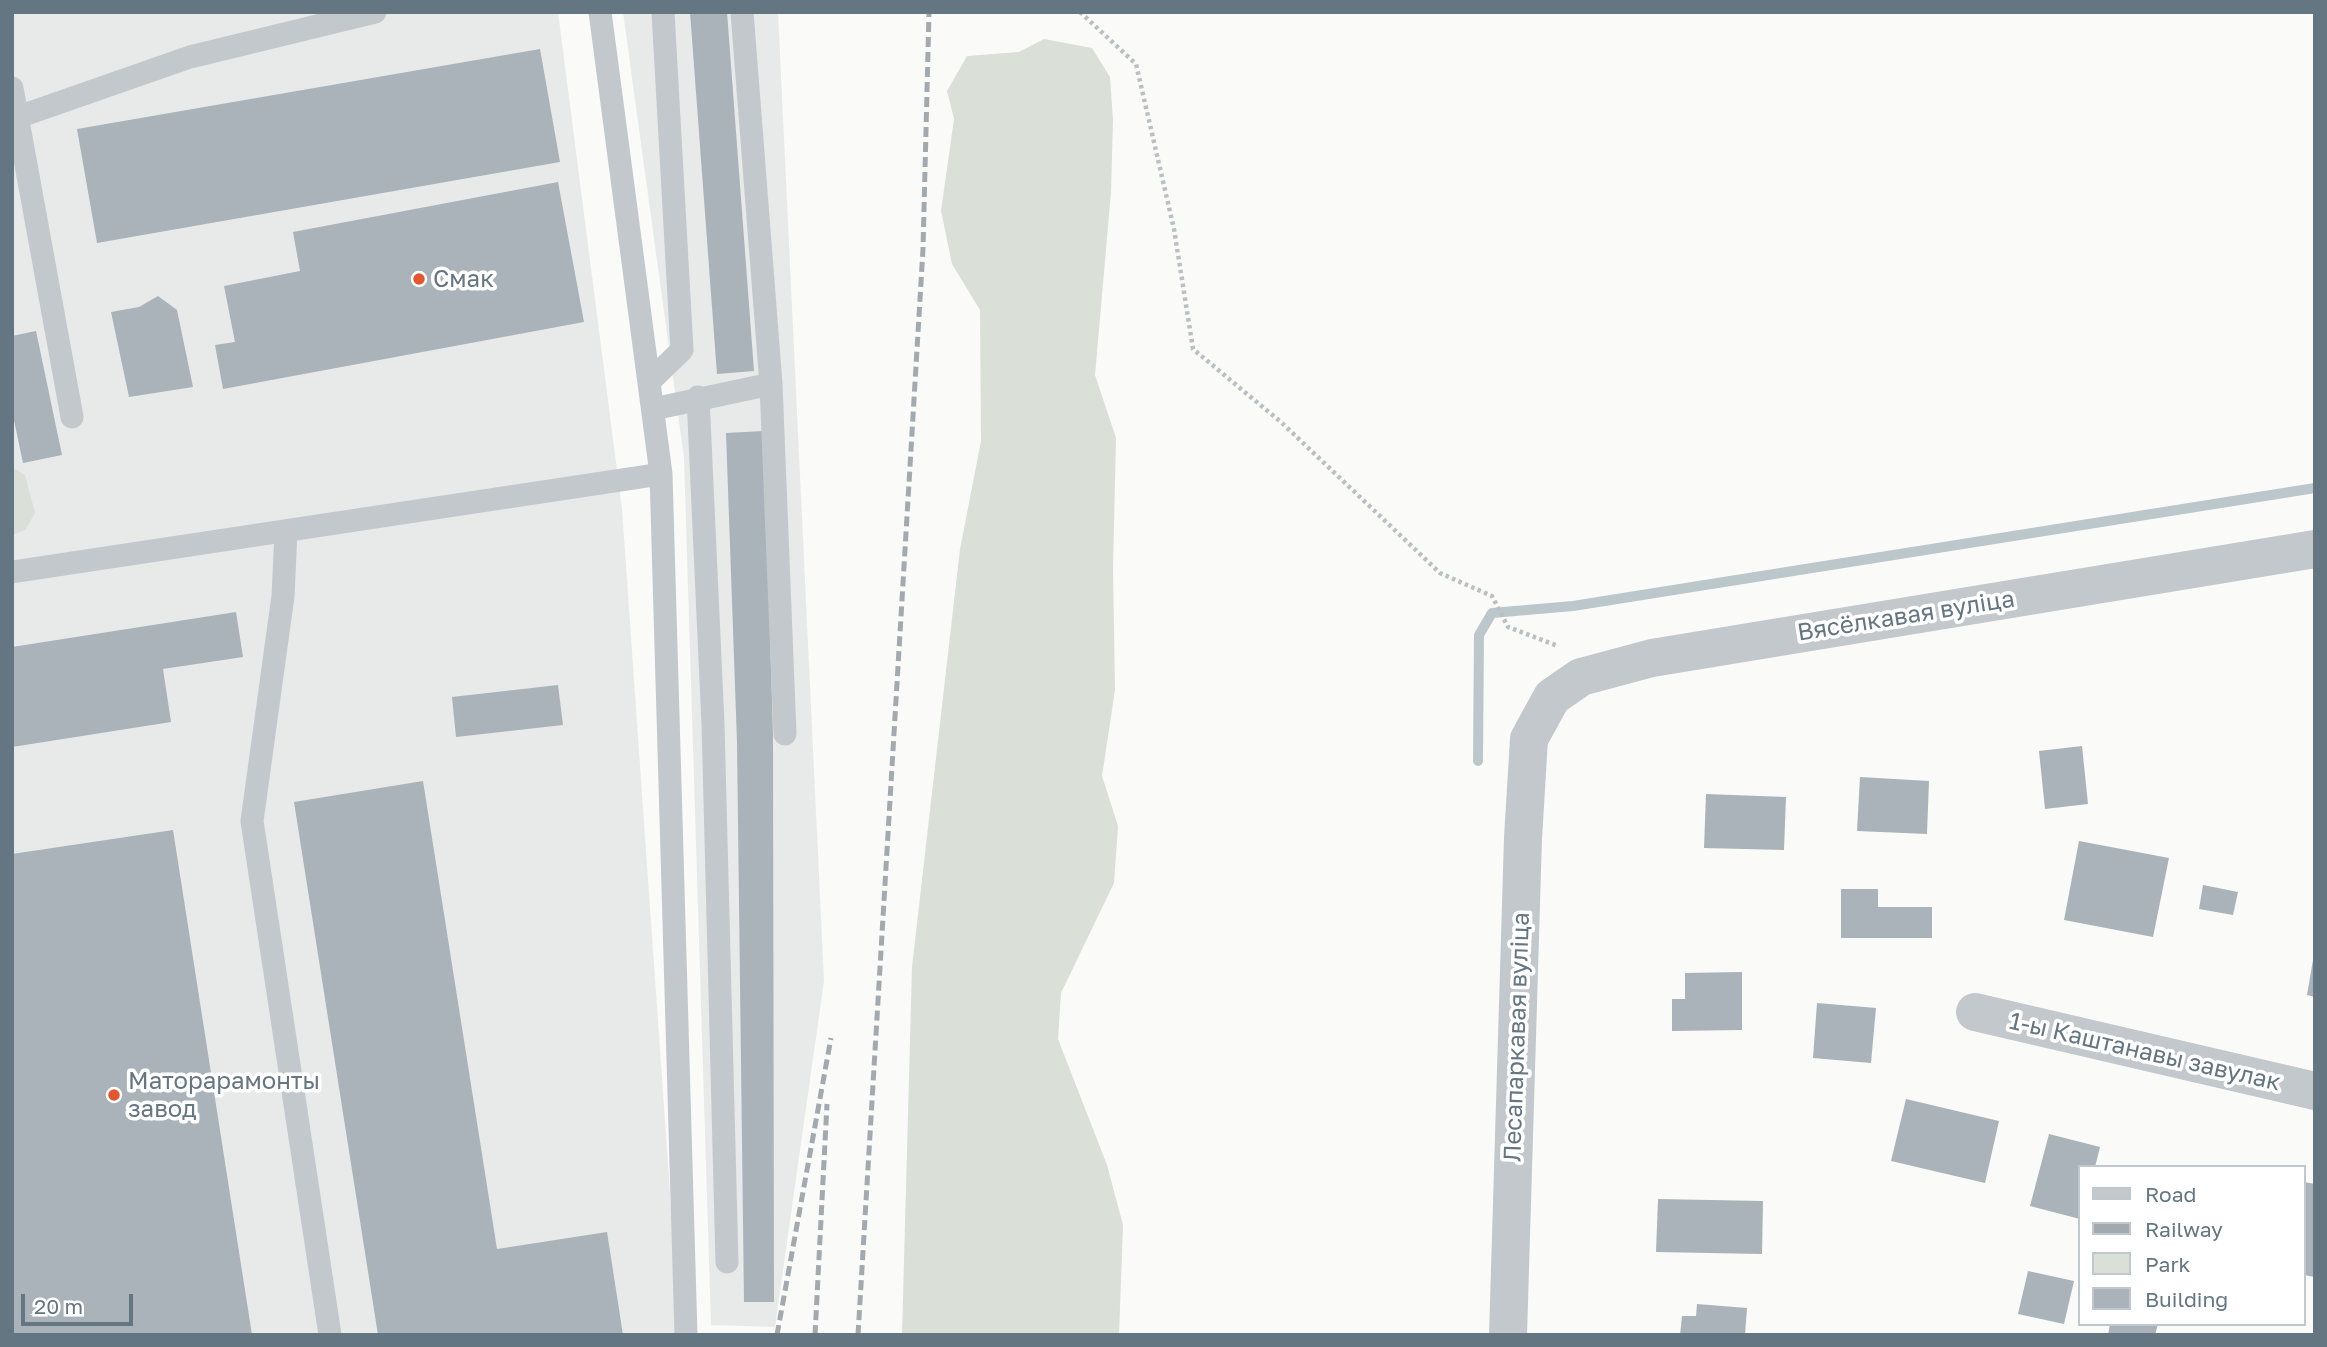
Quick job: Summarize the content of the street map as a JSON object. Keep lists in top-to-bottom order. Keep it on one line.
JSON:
{"streets":{"street":["Вясёлкавая вуліца","Лесапаркавая вуліца","1-ы Каштанавы завулак"]},"crossings":[["Вясёлкавая вуліца","Лесапаркавая вуліца"]],"places":["Смак","Маторарамонты завод"],"legend":["Road","Railway","Park","Building"],"scale_bar":"20 m"}
